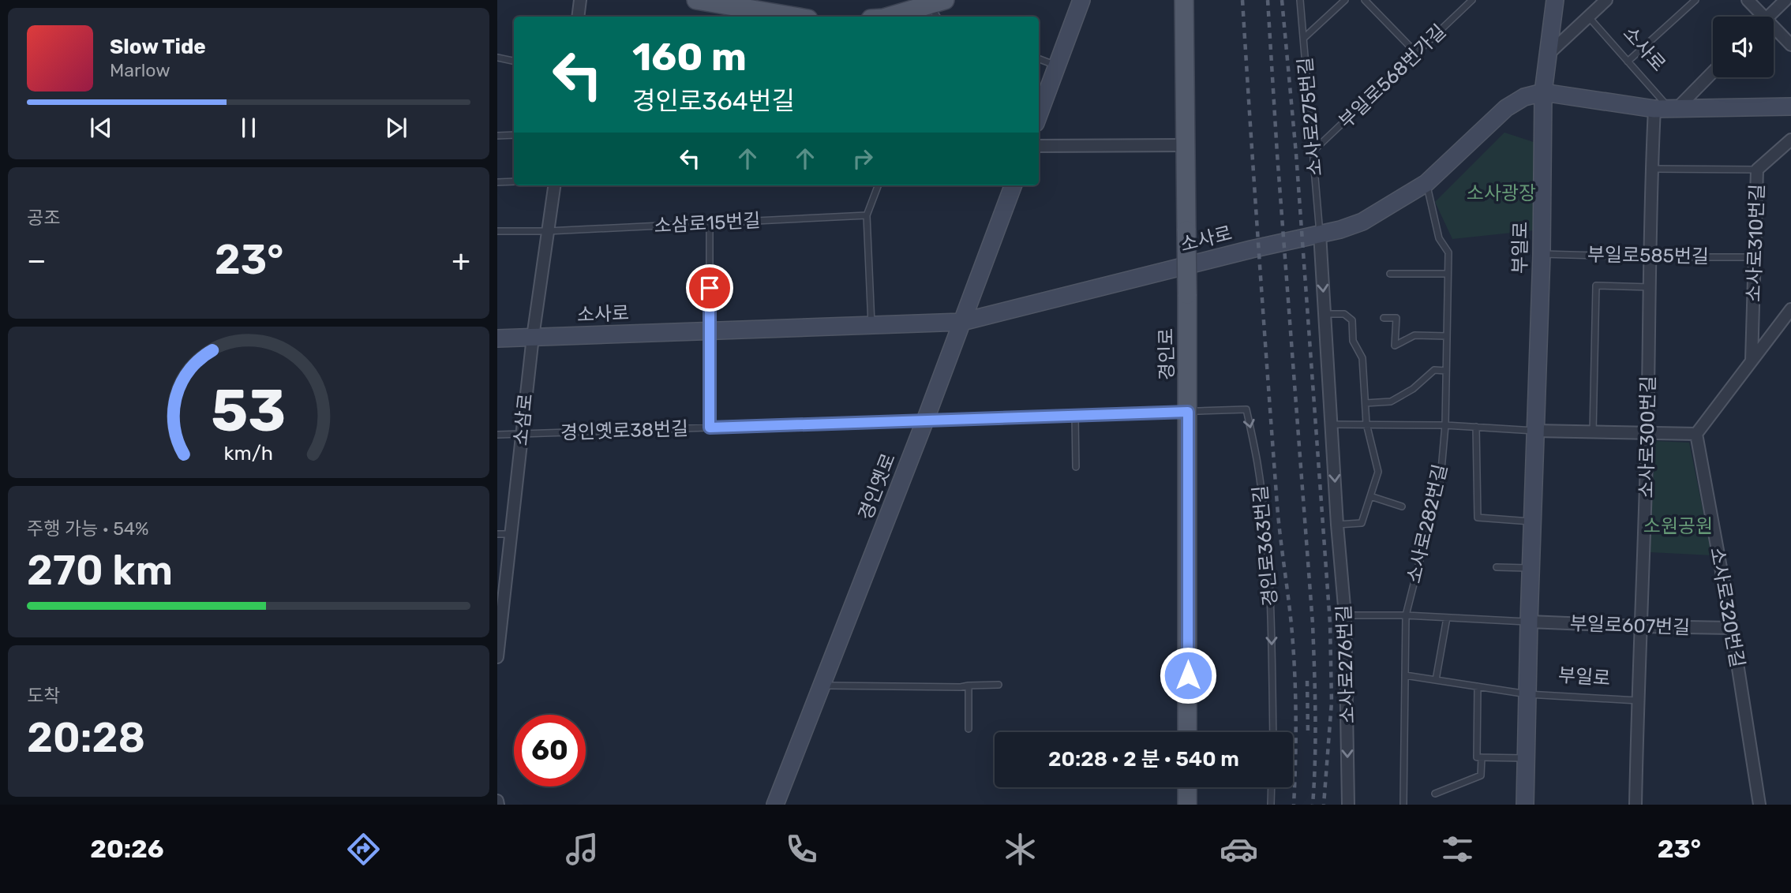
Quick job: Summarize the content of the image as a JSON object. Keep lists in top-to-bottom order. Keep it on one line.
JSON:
{"streets":{"main road":["경인로"],"street":["소사로","소사로310번길","부일로","소삼로","소사로300번길","경인옛로","소사로320번길","부일로607번길","소사로276번길"],"lane":["부일로568번가길","소사로275번길","소삼로15번길","부일로585번길","경인옛로38번길","소사로282번길","경인로363번길"]},"crossings":[["소사로","소사로275번길"],["소사로","부일로"],["소사로","소삼로"],["소사로","소사로300번길"],["소사로","경인옛로"],["소사로","소사로282번길"],["소사로","소사로276번길"],["부일로568번가길","소사로275번길"],["소사로275번길","소사로276번길"],["소삼로15번길","소삼로"],["소사로310번길","부일로585번길"],["부일로","부일로585번길"],["부일로","소사로300번길"],["부일로","부일로607번길"],["부일로585번길","소사로300번길"],["경인로","경인옛로38번길"],["경인로","경인로363번길"],["소삼로","경인옛로38번길"],["경인옛로38번길","경인옛로"],["경인옛로38번길","경인로363번길"],["소사로300번길","부일로607번길"],["소사로320번길","부일로607번길"]],"one_way":["경인로363번길","소사로276번길"],"parks":["소사광장","소원공원"],"page":{"turn":["160 m","경인로364번길"],"song":["Slow Tide","Marlow"],"tile":["공조",["주행 가능 · 54%","270 km"],["도착","20:28"]],"heat":["−","23°","+"],"limit":"60","trip":"20:28 · 2 분 · 540 m","tabs":["20:26","23°"],"gauge":["53","km/h"]}}
